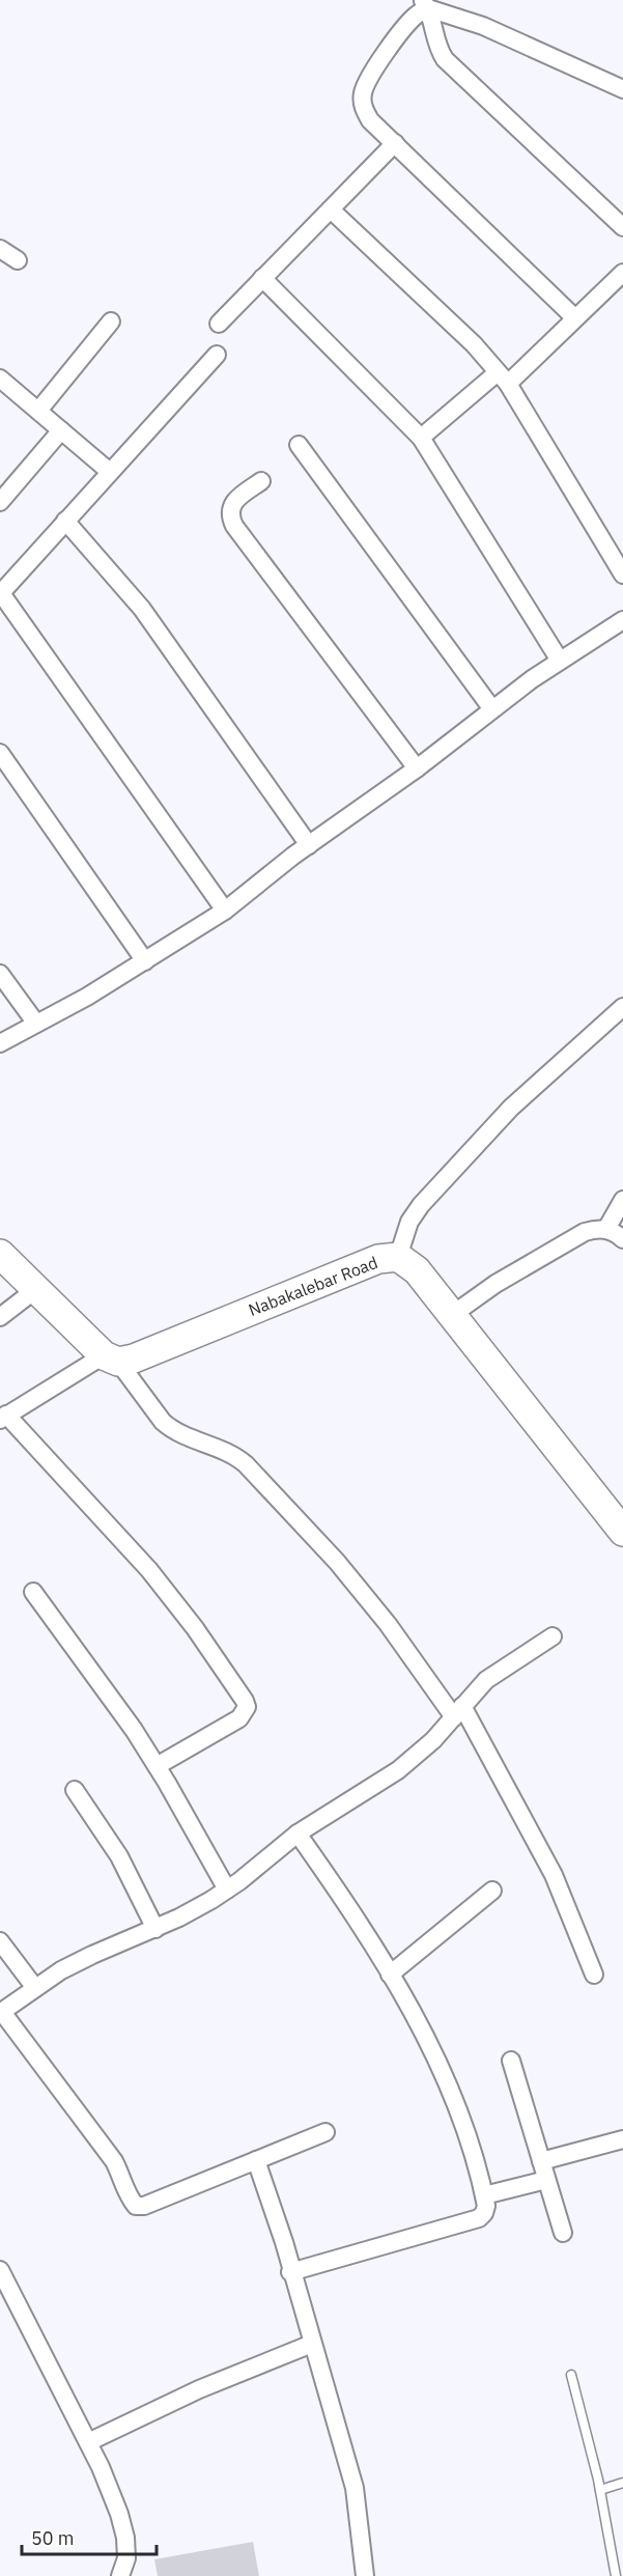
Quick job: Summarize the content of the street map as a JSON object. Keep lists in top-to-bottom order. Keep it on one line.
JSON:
{"streets":{"main road":["Nabakalebar Road"]},"scale_bar":"50 m"}
